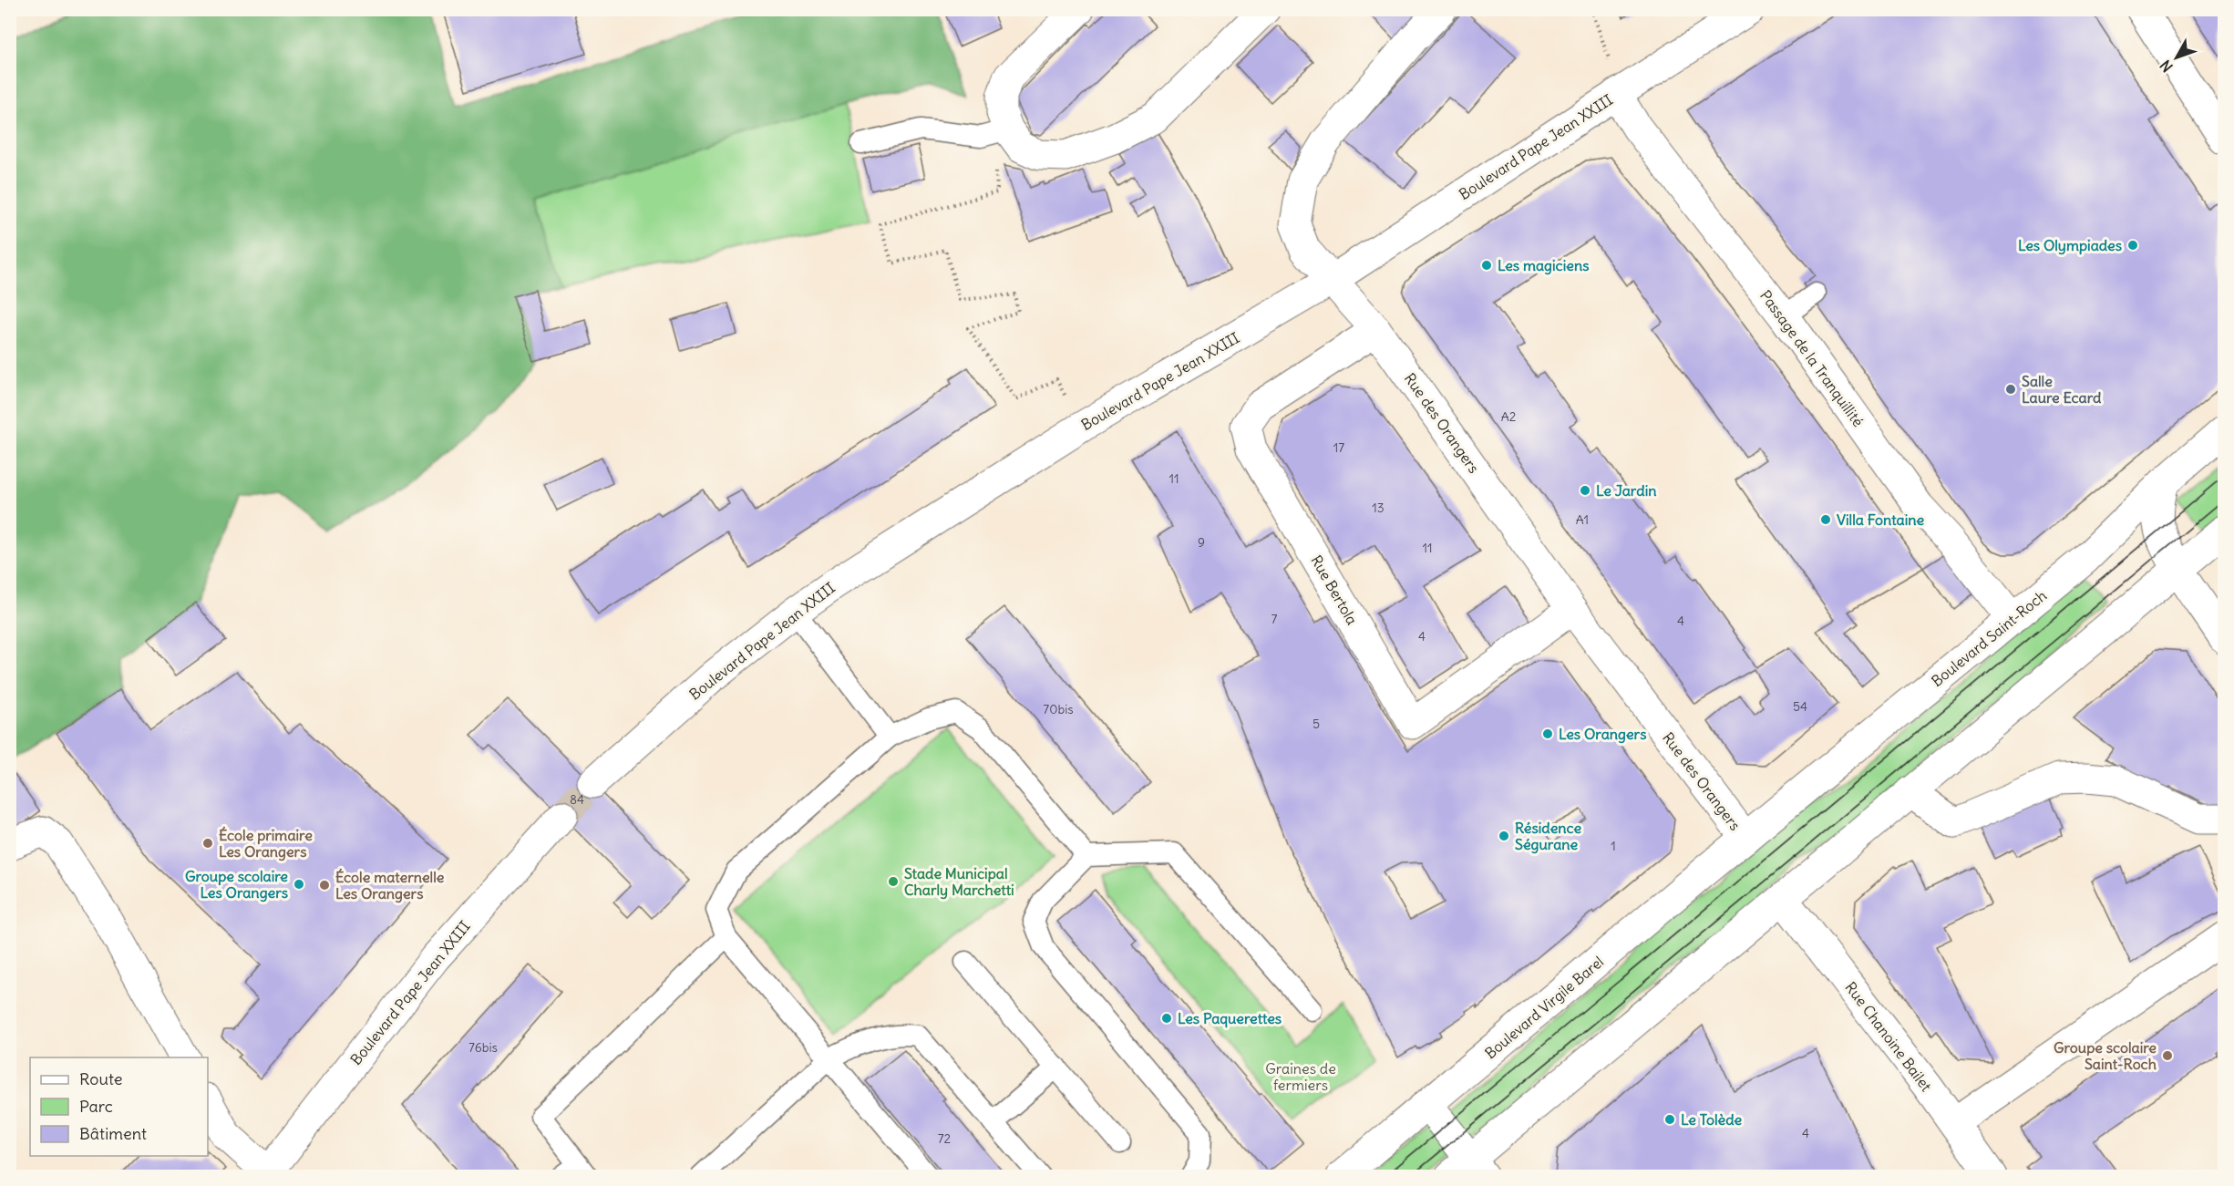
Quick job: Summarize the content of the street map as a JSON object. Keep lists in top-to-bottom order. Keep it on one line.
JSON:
{"streets":{"street":["Boulevard Pape Jean XXIII","Passage de la Tranquillité","Rue des Orangers","Rue Bertola","Boulevard Saint-Roch","Boulevard Virgile Barel","Rue Chanoine Bailet"]},"crossings":[["Boulevard Pape Jean XXIII","Passage de la Tranquillité"],["Boulevard Pape Jean XXIII","Rue des Orangers"],["Passage de la Tranquillité","Boulevard Saint-Roch"],["Rue des Orangers","Rue Bertola"],["Rue des Orangers","Boulevard Saint-Roch"],["Rue des Orangers","Boulevard Virgile Barel"],["Boulevard Saint-Roch","Boulevard Virgile Barel"]],"parks":["Graines de fermiers"],"places":["Les Olympiades","Les magiciens","Salle Laure Ecard","Le Jardin","Villa Fontaine","Les Orangers","Résidence Ségurane","École primaire Les Orangers","Stade Municipal Charly Marchetti","Groupe scolaire Les Orangers","École maternelle Les Orangers","Les Paquerettes","Groupe scolaire Saint-Roch","Le Tolède"],"house_numbers":["A2","17","11","13","A1","9","11","7","4","4","54","70bis","5","84","1","76bis","4","72"],"legend":["Route","Parc","Bâtiment"],"north":"bottom left"}
